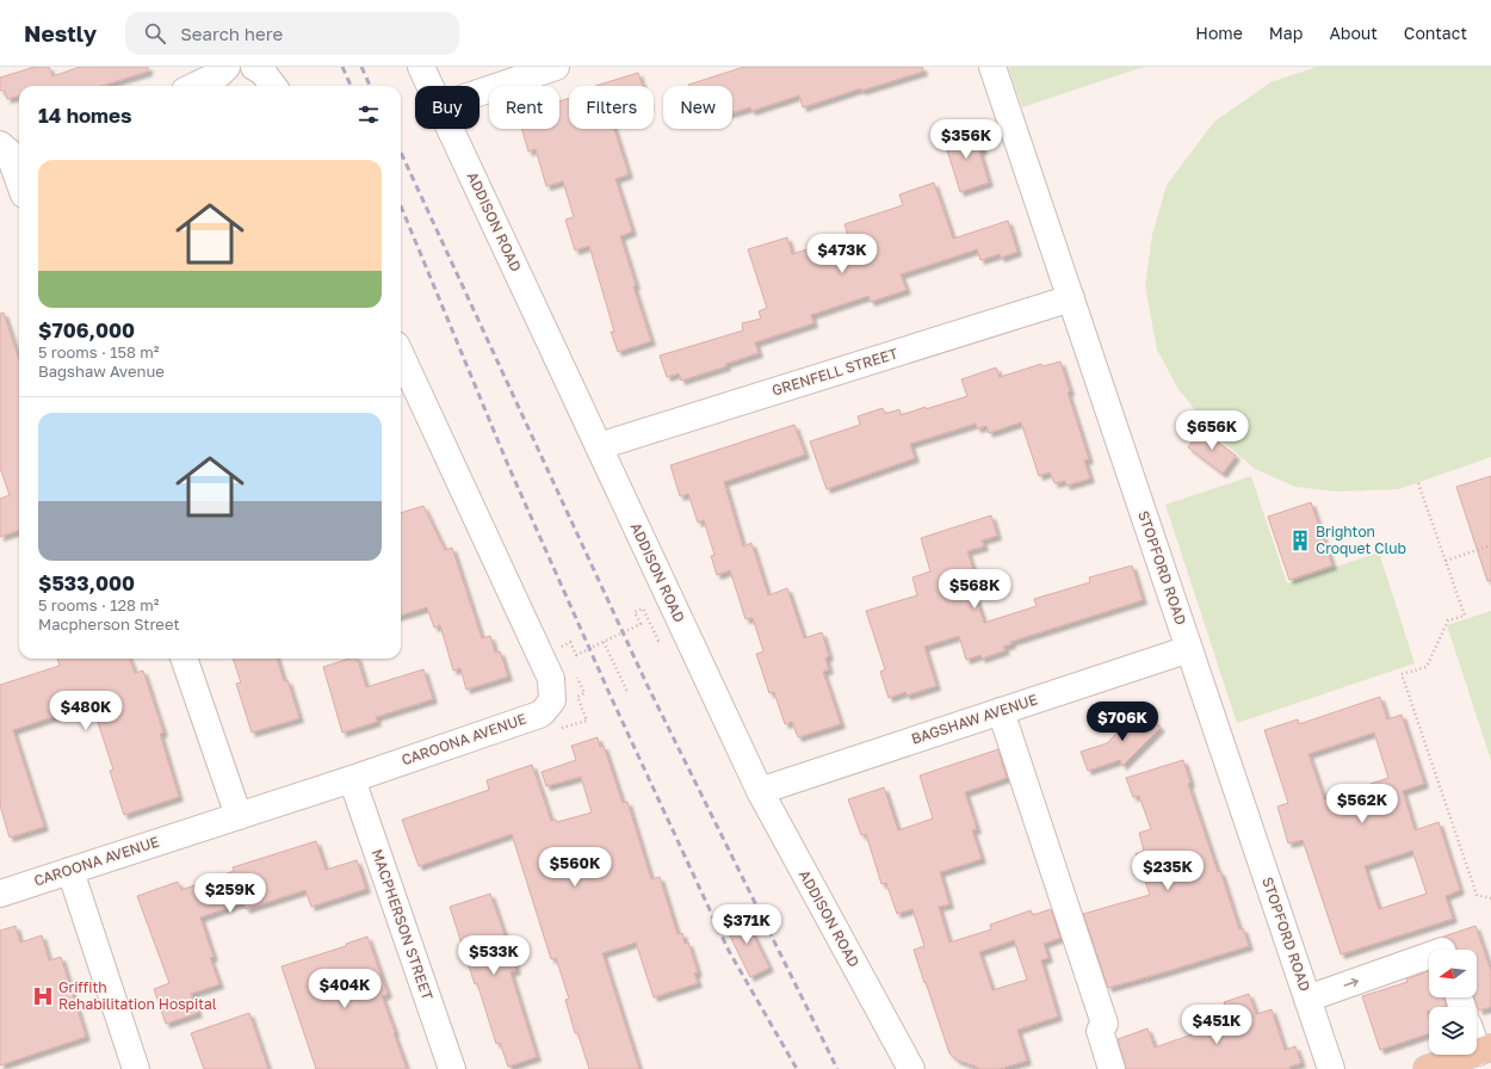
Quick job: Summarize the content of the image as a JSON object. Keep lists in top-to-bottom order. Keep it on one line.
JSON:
{"streets":{"street":["ADDISON ROAD","GRENFELL STREET","STOPFORD ROAD","BAGSHAW AVENUE","CAROONA AVENUE","MACPHERSON STREET"]},"crossings":[["ADDISON ROAD","GRENFELL STREET"],["ADDISON ROAD","BAGSHAW AVENUE"],["GRENFELL STREET","STOPFORD ROAD"],["STOPFORD ROAD","BAGSHAW AVENUE"],["CAROONA AVENUE","MACPHERSON STREET"]],"places":{"building":["Brighton Croquet Club"],"hospital":["Griffith Rehabilitation Hospital"]},"north":"left","page":{"header":"Nestly","search":"Search here","nav":["Home","Map","About","Contact"],"chip":["Buy","Rent","Filters","New"],"heading":"14 homes","price":["$356K","$473K","$656K","$568K","$480K","$706K","$562K","$560K","$235K","$259K","$371K","$533K","$404K","$451K"],"list":[{"name":"$706,000","note":"5 rooms · 158 m² · Bagshaw Avenue"},{"name":"$533,000","note":"5 rooms · 128 m² · Macpherson Street"}]}}
